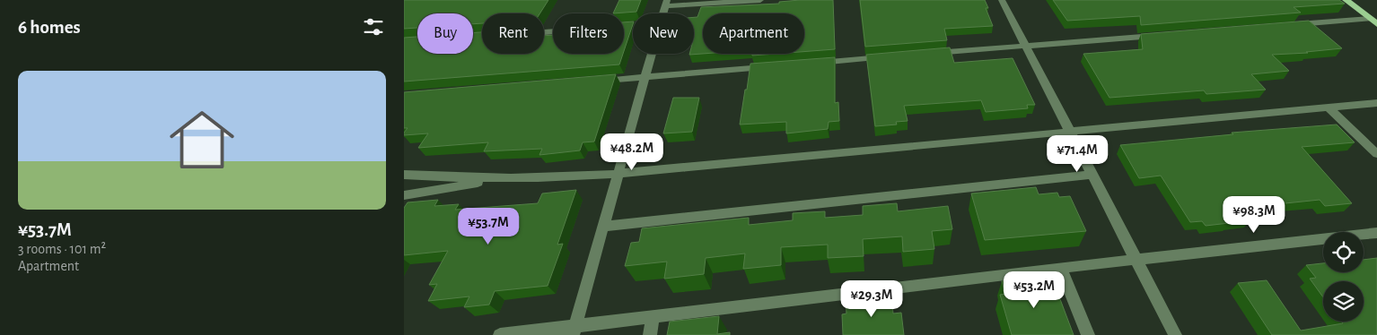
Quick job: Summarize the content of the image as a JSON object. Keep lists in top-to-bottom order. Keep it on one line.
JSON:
{"page":{"heading":"6 homes","chip":["Buy","Rent","Filters","New","Apartment"],"list":[{"name":"¥53.7M","note":"3 rooms · 101 m² · Apartment"}],"price":["¥48.2M","¥71.4M","¥98.3M","¥53.7M","¥53.2M","¥29.3M"]}}
